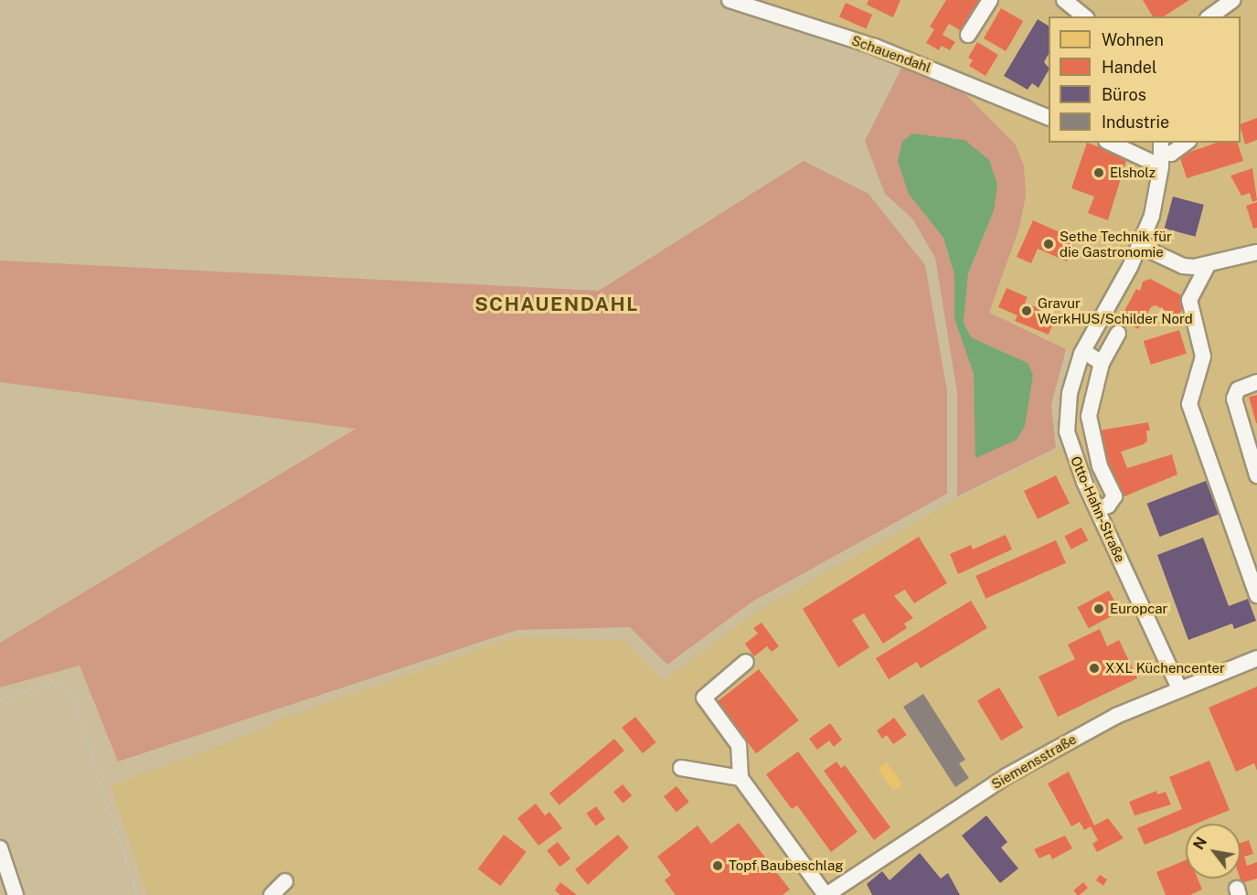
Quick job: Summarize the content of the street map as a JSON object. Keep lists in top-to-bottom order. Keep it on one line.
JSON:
{"streets":{"street":["Schauendahl","Otto-Hahn-Straße","Siemensstraße"]},"crossings":[["Otto-Hahn-Straße","Siemensstraße"]],"districts":["SCHAUENDAHL"],"places":["Elsholz","Sethe Technik für die Gastronomie","Gravur WerkHUS/Schilder Nord","Europcar","XXL Küchencenter","Topf Baubeschlag"],"legend":["Wohnen","Handel","Büros","Industrie"],"north":"top left"}
